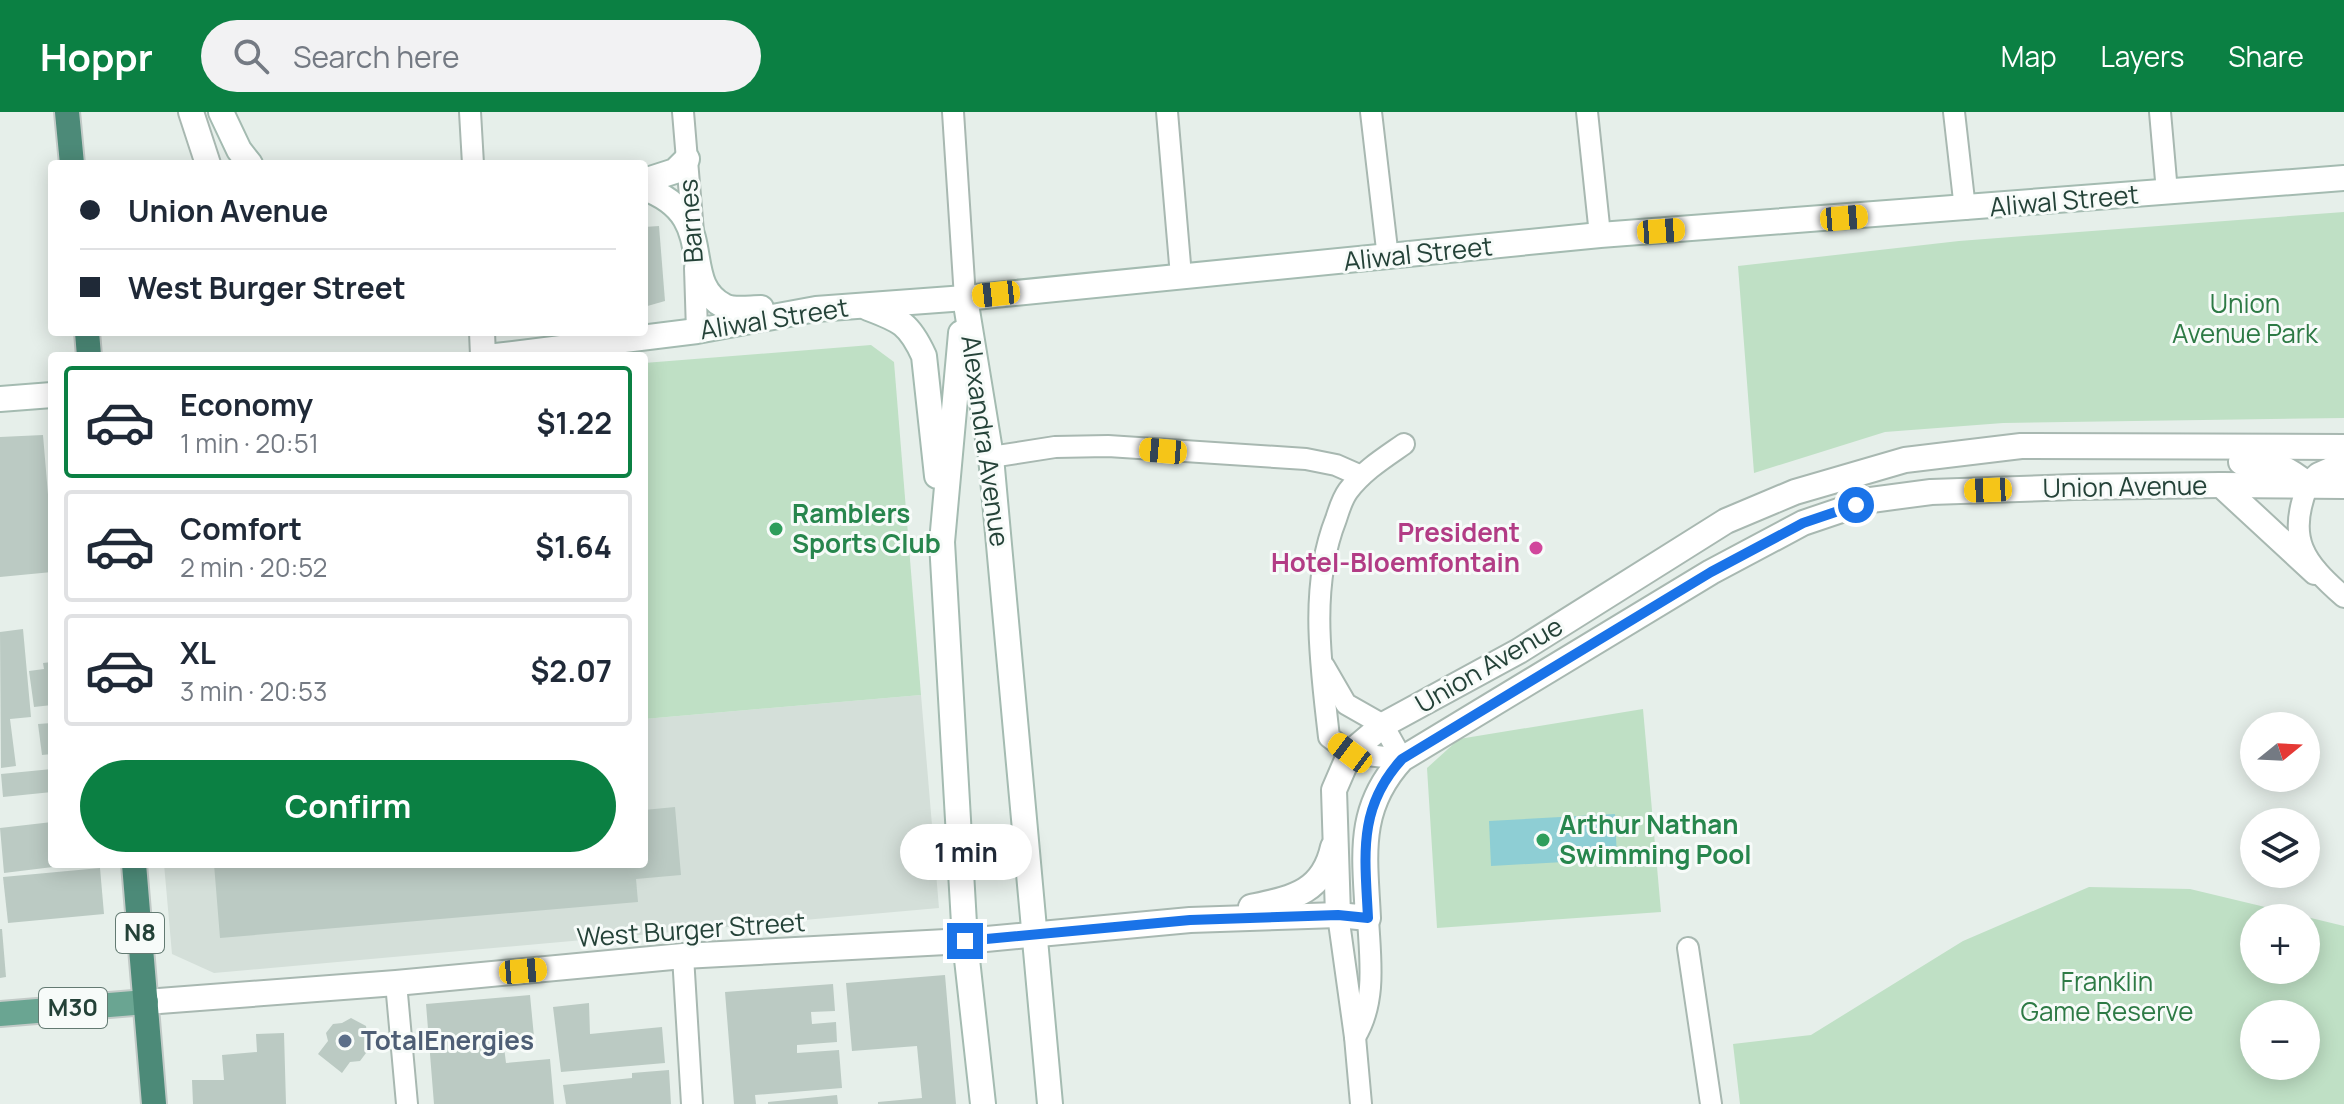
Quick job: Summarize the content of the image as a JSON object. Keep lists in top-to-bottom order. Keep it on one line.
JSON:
{"streets":{"highway":["N8"],"main road":["West Burger Street","M30"],"street":["Aliwal Street","Barnes","Alexandra Avenue","Union Avenue"]},"crossings":[["Aliwal Street","Barnes"],["Aliwal Street","Alexandra Avenue"],["Alexandra Avenue","West Burger Street"],["Union Avenue","West Burger Street"],["West Burger Street","N8"]],"parks":["Union Avenue Park","Franklin Game Reserve"],"places":["Ramblers Sports Club","President Hotel-Bloemfontain","Arthur Nathan Swimming Pool","TotalEnergies"],"north":"right","page":{"header":"Hoppr","search":"Search here","nav":["Map","Layers","Share"],"banner":["Union Avenue","West Burger Street"],"list":[{"name":"Economy","note":"1 min · 20:51","value":"$1.22"},{"name":"Comfort","note":"2 min · 20:52","value":"$1.64"},{"name":"XL","note":"3 min · 20:53","value":"$2.07"}],"map_buttons":["+","−"],"buttons":"Confirm","bubble":"1 min"}}
